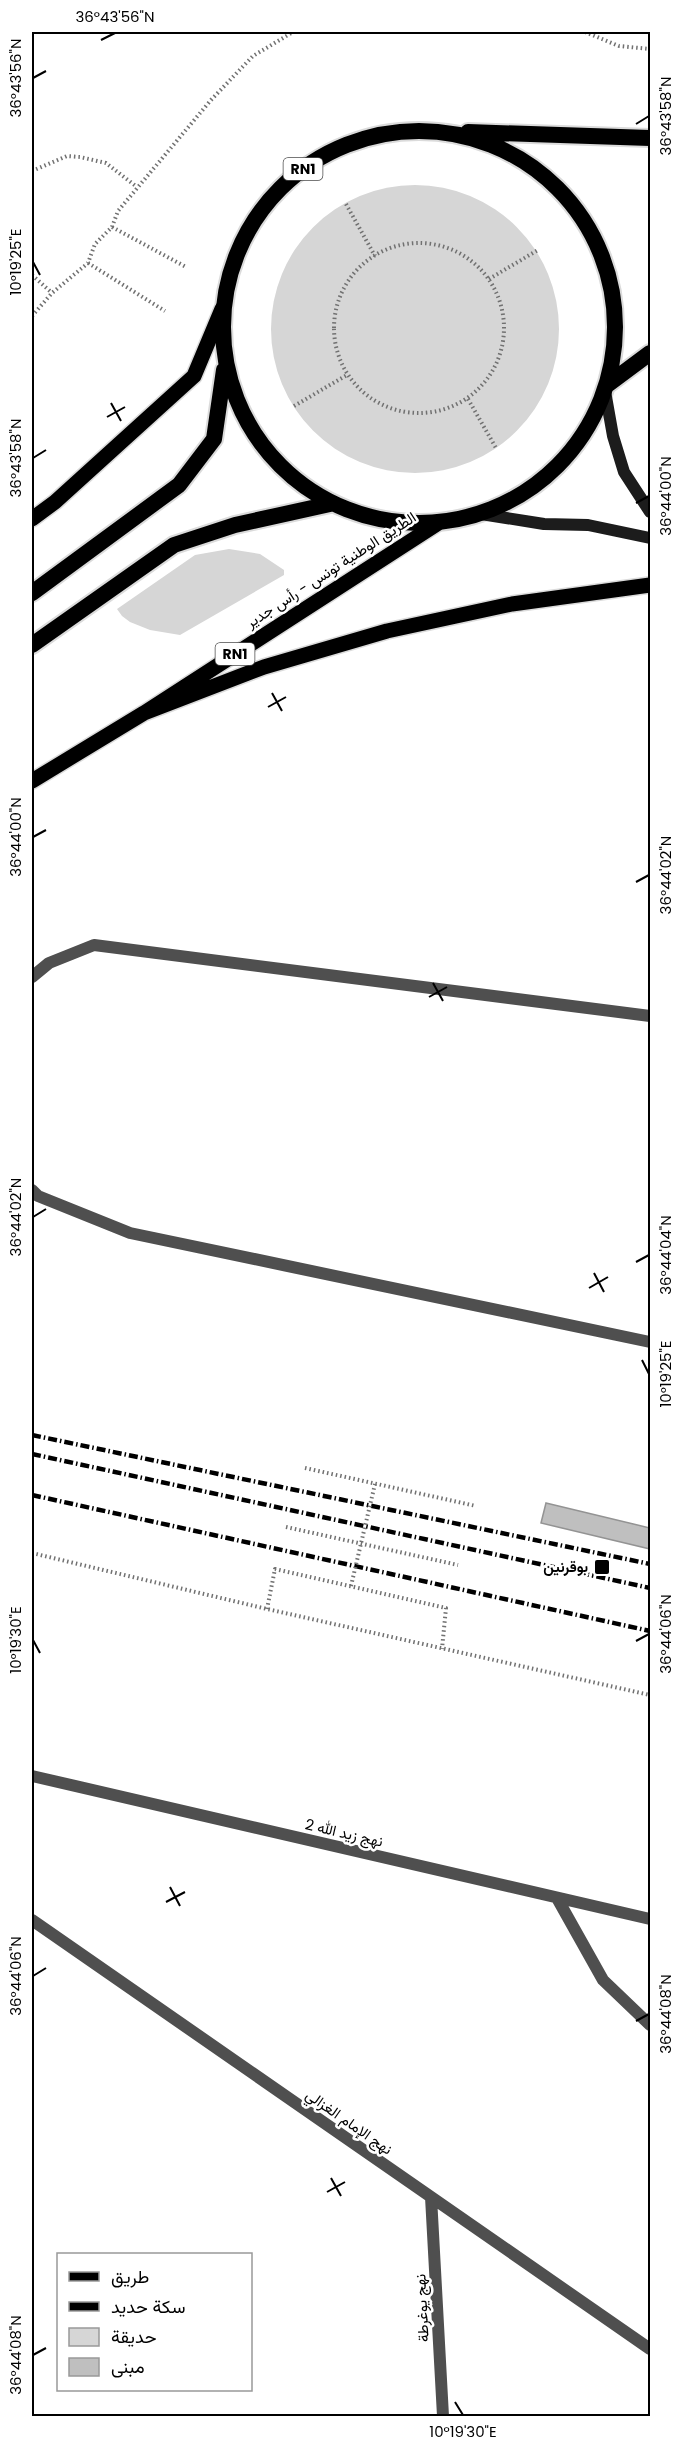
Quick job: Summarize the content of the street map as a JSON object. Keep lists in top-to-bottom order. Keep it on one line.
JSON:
{"streets":{"highway":["RN1"],"main road":["الطريق الوطنية تونس - رأس جدير"],"street":["نهج زيد الله 2","نهج الإمام الغزالي","نهج يوغرطة"]},"crossings":[["RN1","الطريق الوطنية تونس - رأس جدير"],["نهج الإمام الغزالي","نهج يوغرطة"]],"places":{"transit":["بوقرنين"]},"legend":["طريق","سكة حديد","حديقة","مبنى"],"coordinates":["36°43'56\"N","36°43'58\"N","10°19'25\"E","36°44'00\"N","36°44'02\"N","36°44'04\"N","36°44'06\"N","10°19'30\"E","36°44'08\"N"]}
